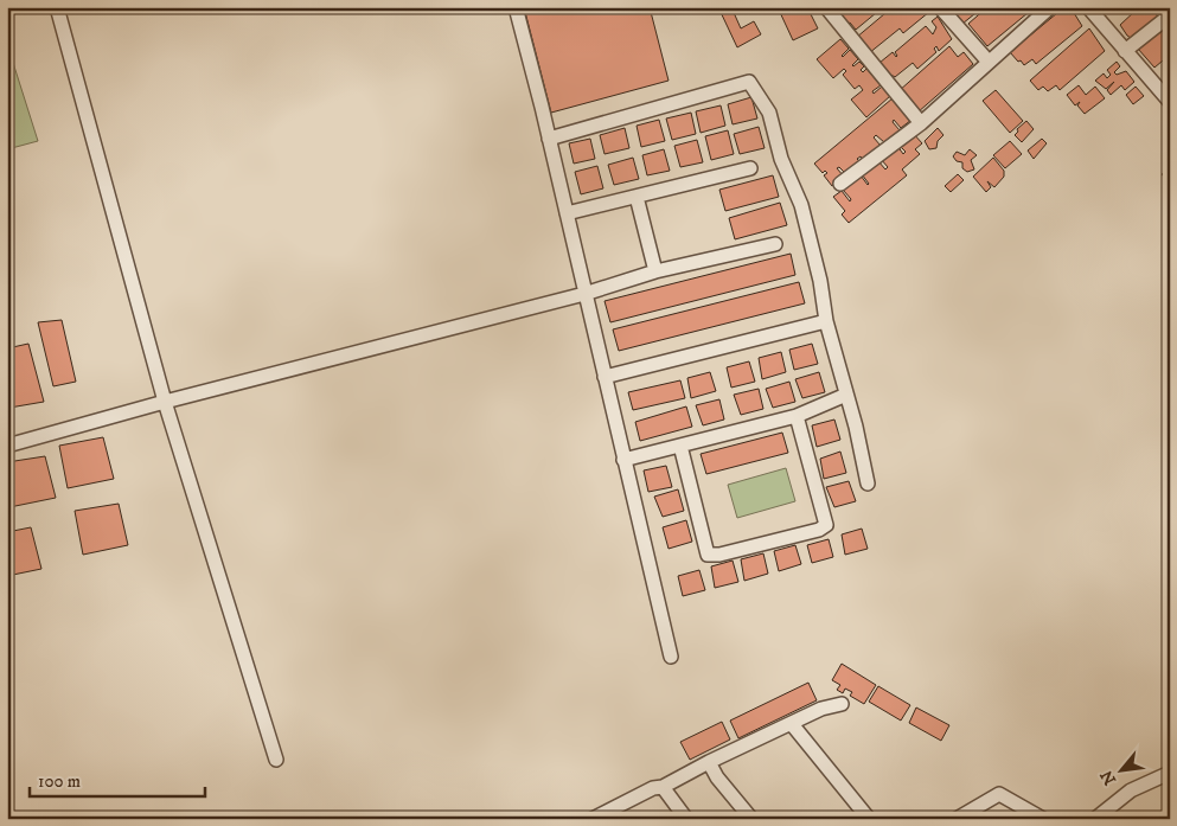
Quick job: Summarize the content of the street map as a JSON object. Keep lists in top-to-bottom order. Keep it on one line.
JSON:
{"scale_bar":"100 m","north":"bottom left"}
